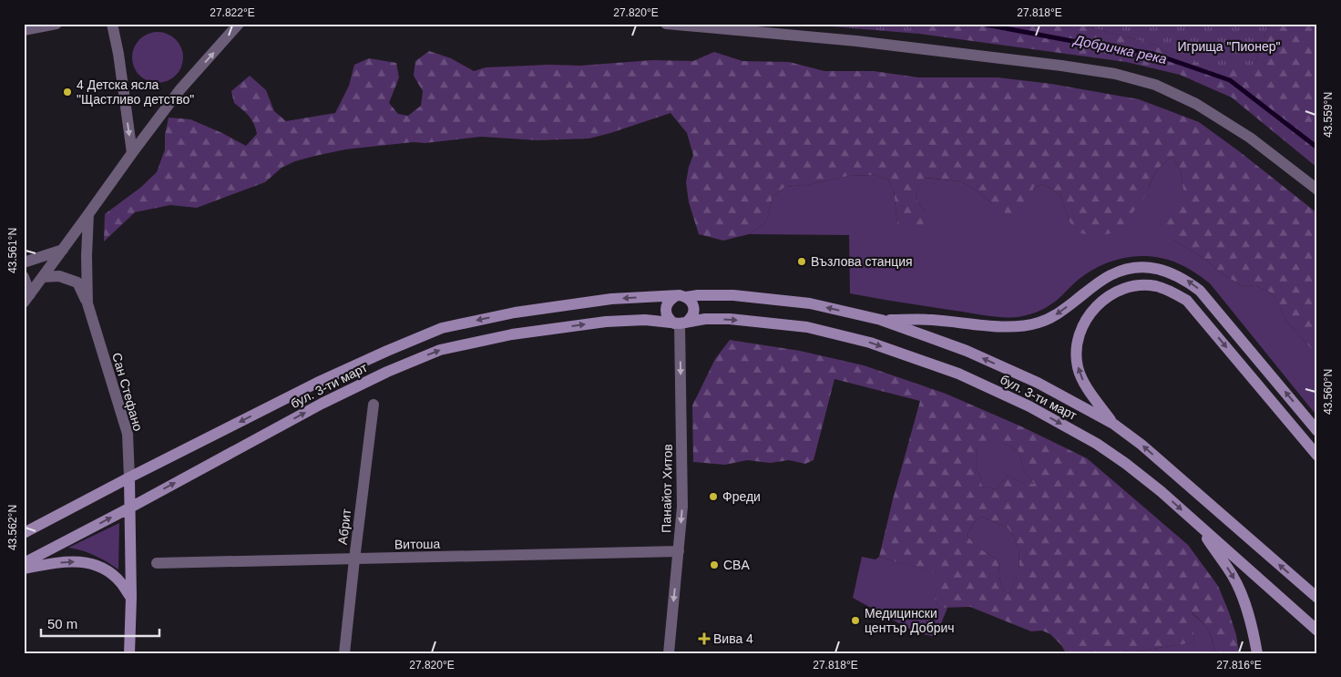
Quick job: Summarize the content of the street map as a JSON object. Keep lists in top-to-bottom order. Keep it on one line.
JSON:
{"streets":{"main road":["бул. 3-ти март","Сан Стефано"],"street":["Панайот Хитов","Абрит","Витоша"]},"crossings":[["бул. 3-ти март","Сан Стефано"],["бул. 3-ти март","Панайот Хитов"],["Панайот Хитов","Витоша"],["Абрит","Витоша"]],"one_way":["Панайот Хитов"],"water":["Добричка река"],"parks":["Игрища \"Пионер\""],"places":{"other":["4 Детска ясла \"Щастливо детство\"","Възлова станция","Фреди","CBA","Медицински център Добрич"],"health":["Вива 4"]},"scale_bar":"50 m","coordinates":["27.822°E","27.820°E","27.818°E","43.559°N","43.561°N","43.560°N","43.562°N","27.816°E"]}
